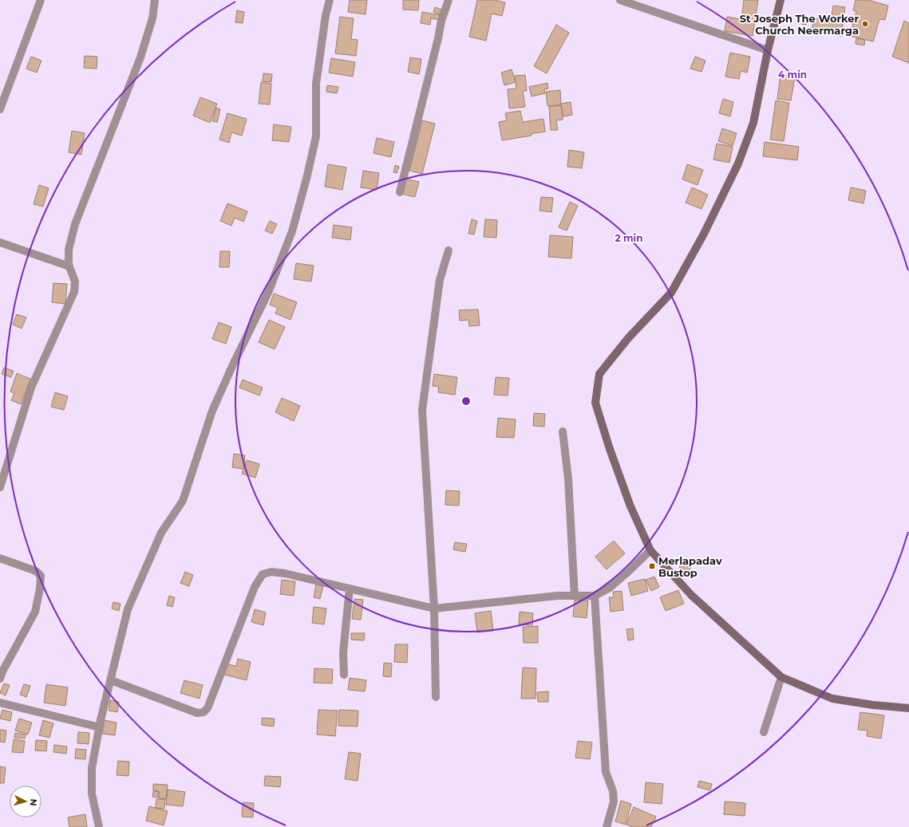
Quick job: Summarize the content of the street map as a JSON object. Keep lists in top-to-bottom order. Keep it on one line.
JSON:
{"places":{"other":["St Joseph The Worker Church Neermarga"],"transit":["Merlapadav Bustop"]},"north":"right","rings":["4 min","2 min"]}
